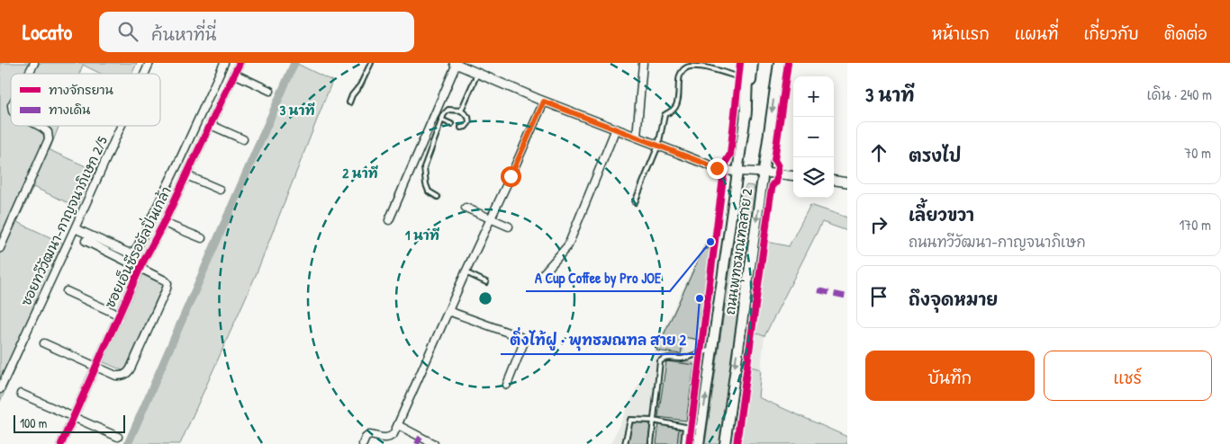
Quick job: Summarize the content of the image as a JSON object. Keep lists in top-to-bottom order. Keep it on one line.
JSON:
{"streets":{"main road":["ถนนพุทธมณฑลสาย 2"],"street":["ซอยทวีวัฒนา-กาญจนาภิเษก 2/5","ซอยเอ็นซีรอยัลปิ่นเกล้า"]},"places":["A Cup Coffee by Pro JOE","ติ่งไท้ฝู • พุทธมณฑล สาย 2"],"legend":["ทางจักรยาน","ทางเดิน"],"scale_bar":"100 m","page":{"header":"Locato","search":"ค้นหาที่นี่","nav":["หน้าแรก","แผนที่","เกี่ยวกับ","ติดต่อ"],"heading":["3 นาที","เดิน · 240 m"],"map_buttons":["+","−"],"list":[["ตรงไป","70 m"],["เลี้ยวขวา","ถนนทวีวัฒนา-กาญจนาภิเษก","170 m"],"ถึงจุดหมาย"],"buttons":["บันทึก","แชร์"],"scale":"100 m"},"rings":["3 นาที","2 นาที","1 นาที"]}
